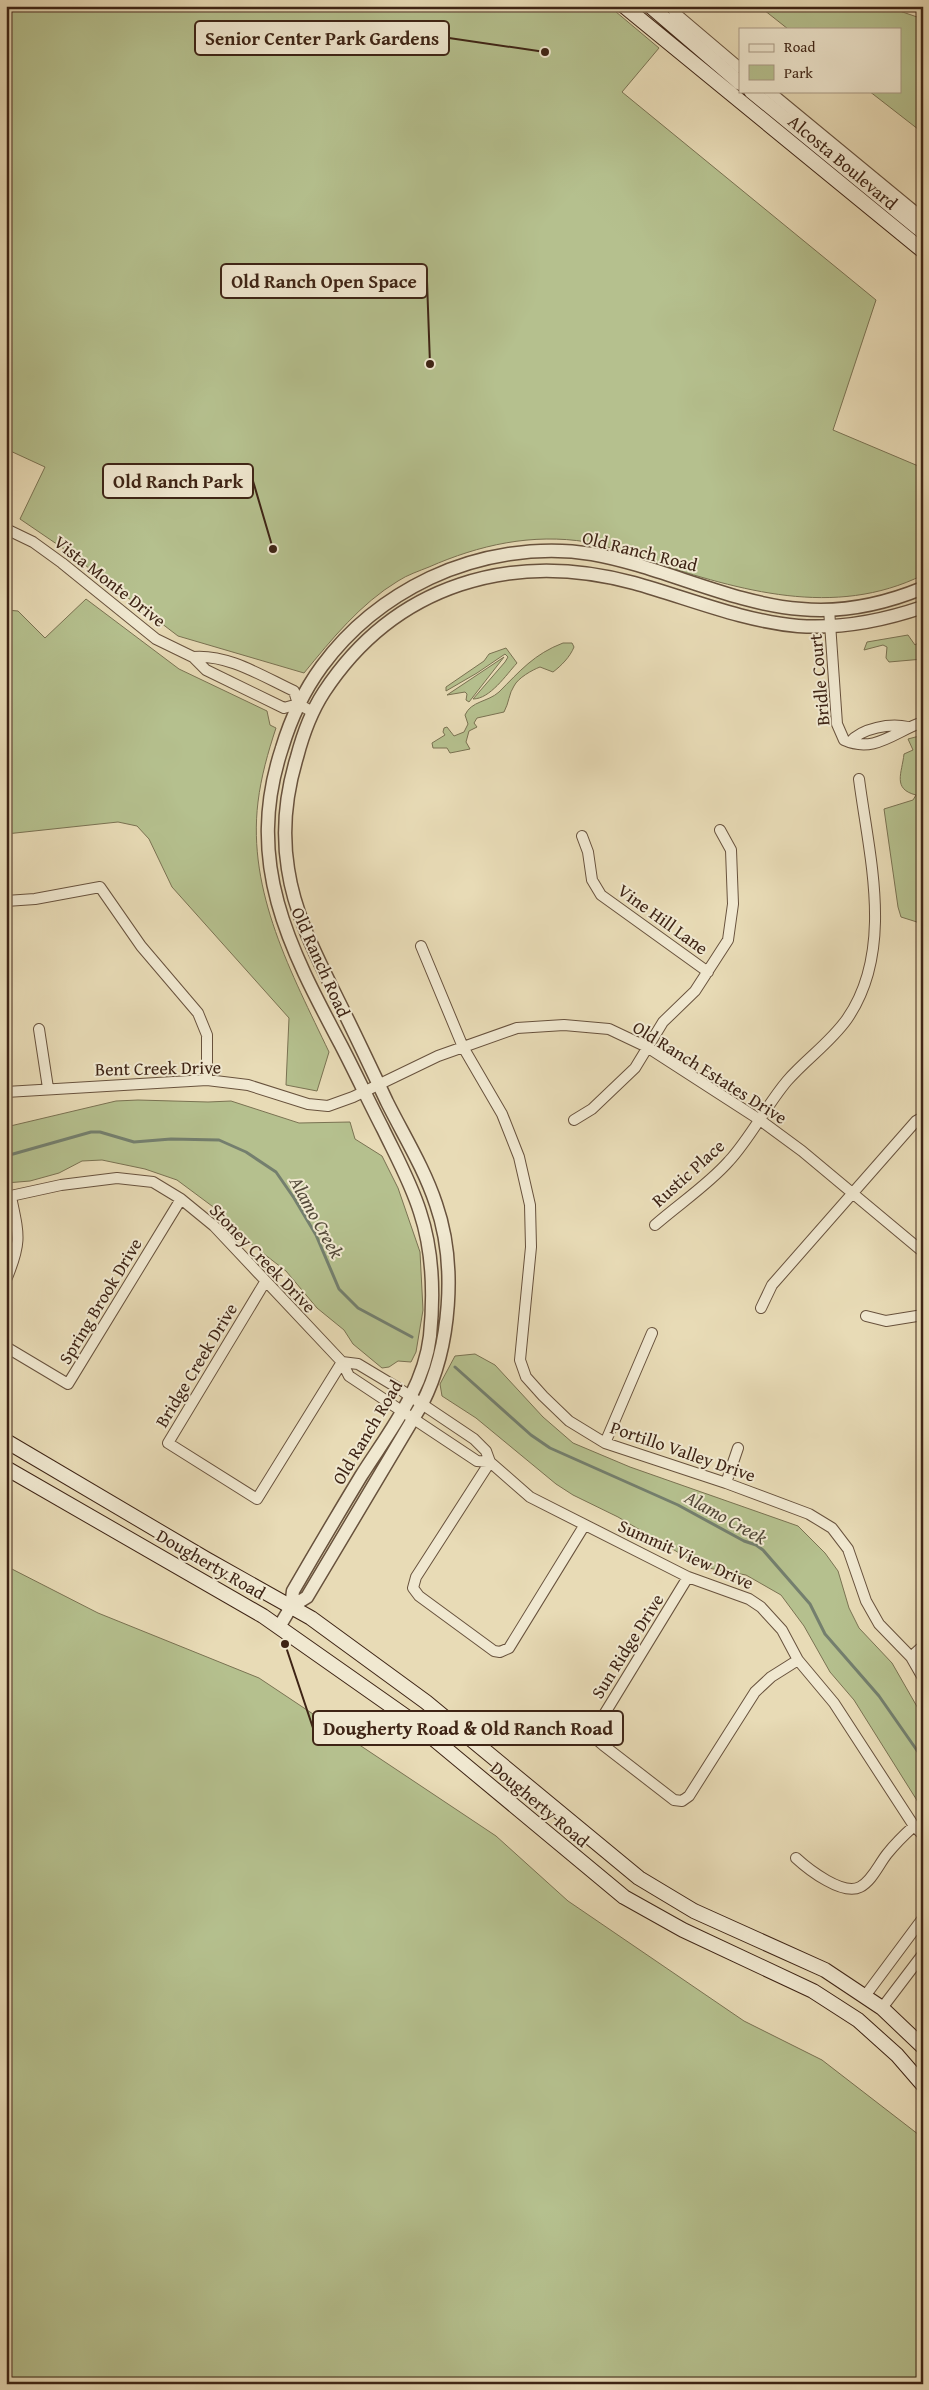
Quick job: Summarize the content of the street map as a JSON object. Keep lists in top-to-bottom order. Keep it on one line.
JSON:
{"streets":{"main road":["Alcosta Boulevard","Dougherty Road"],"street":["Old Ranch Road","Vista Monte Drive","Bridle Court","Vine Hill Lane","Bent Creek Drive","Old Ranch Estates Drive","Rustic Place","Stoney Creek Drive","Spring Brook Drive","Bridge Creek Drive","Portillo Valley Drive","Summit View Drive","Sun Ridge Drive"]},"crossings":[["Old Ranch Road","Vista Monte Drive"],["Old Ranch Road","Bridle Court"],["Old Ranch Road","Bent Creek Drive"],["Old Ranch Road","Old Ranch Estates Drive"],["Old Ranch Road","Stoney Creek Drive"],["Old Ranch Road","Summit View Drive"],["Old Ranch Road","Dougherty Road"],["Bent Creek Drive","Old Ranch Estates Drive"],["Old Ranch Estates Drive","Rustic Place"],["Old Ranch Estates Drive","Portillo Valley Drive"],["Stoney Creek Drive","Spring Brook Drive"],["Stoney Creek Drive","Bridge Creek Drive"],["Stoney Creek Drive","Summit View Drive"],["Summit View Drive","Sun Ridge Drive"]],"water":["Alamo Creek"],"places":["Senior Center Park Gardens","Old Ranch Open Space","Old Ranch Park","Dougherty Road & Old Ranch Road"],"legend":["Road","Park"]}
